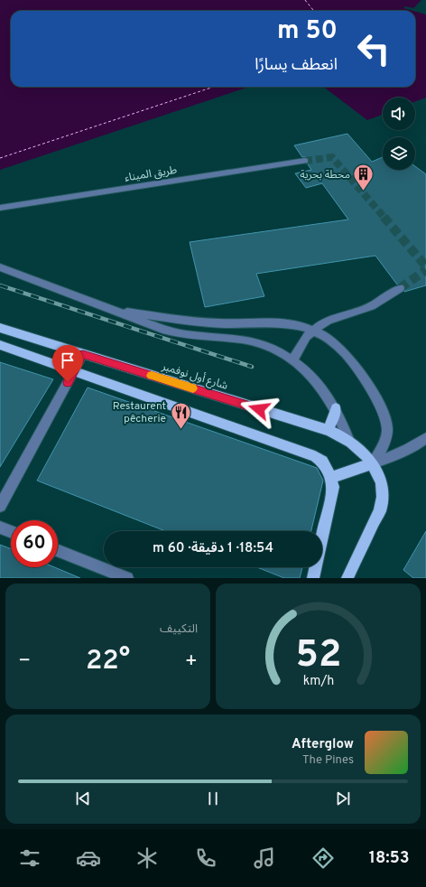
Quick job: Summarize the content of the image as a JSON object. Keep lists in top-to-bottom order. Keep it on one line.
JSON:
{"streets":{"main road":["شارع أول نوفمبر"],"street":["طريق الميناء"]},"places":{"building":["محطة بحرية"],"restaurant":["Restaurent pêcherie"]},"page":{"turn":["50 m","انعطف يسارًا"],"limit":"60","trip":"18:54 · 1 دقيقة · 60 m","tile":"التكييف","heat":["−","22°","+"],"song":["Afterglow","The Pines"],"tabs":"18:53","gauge":["52","km/h"]}}
